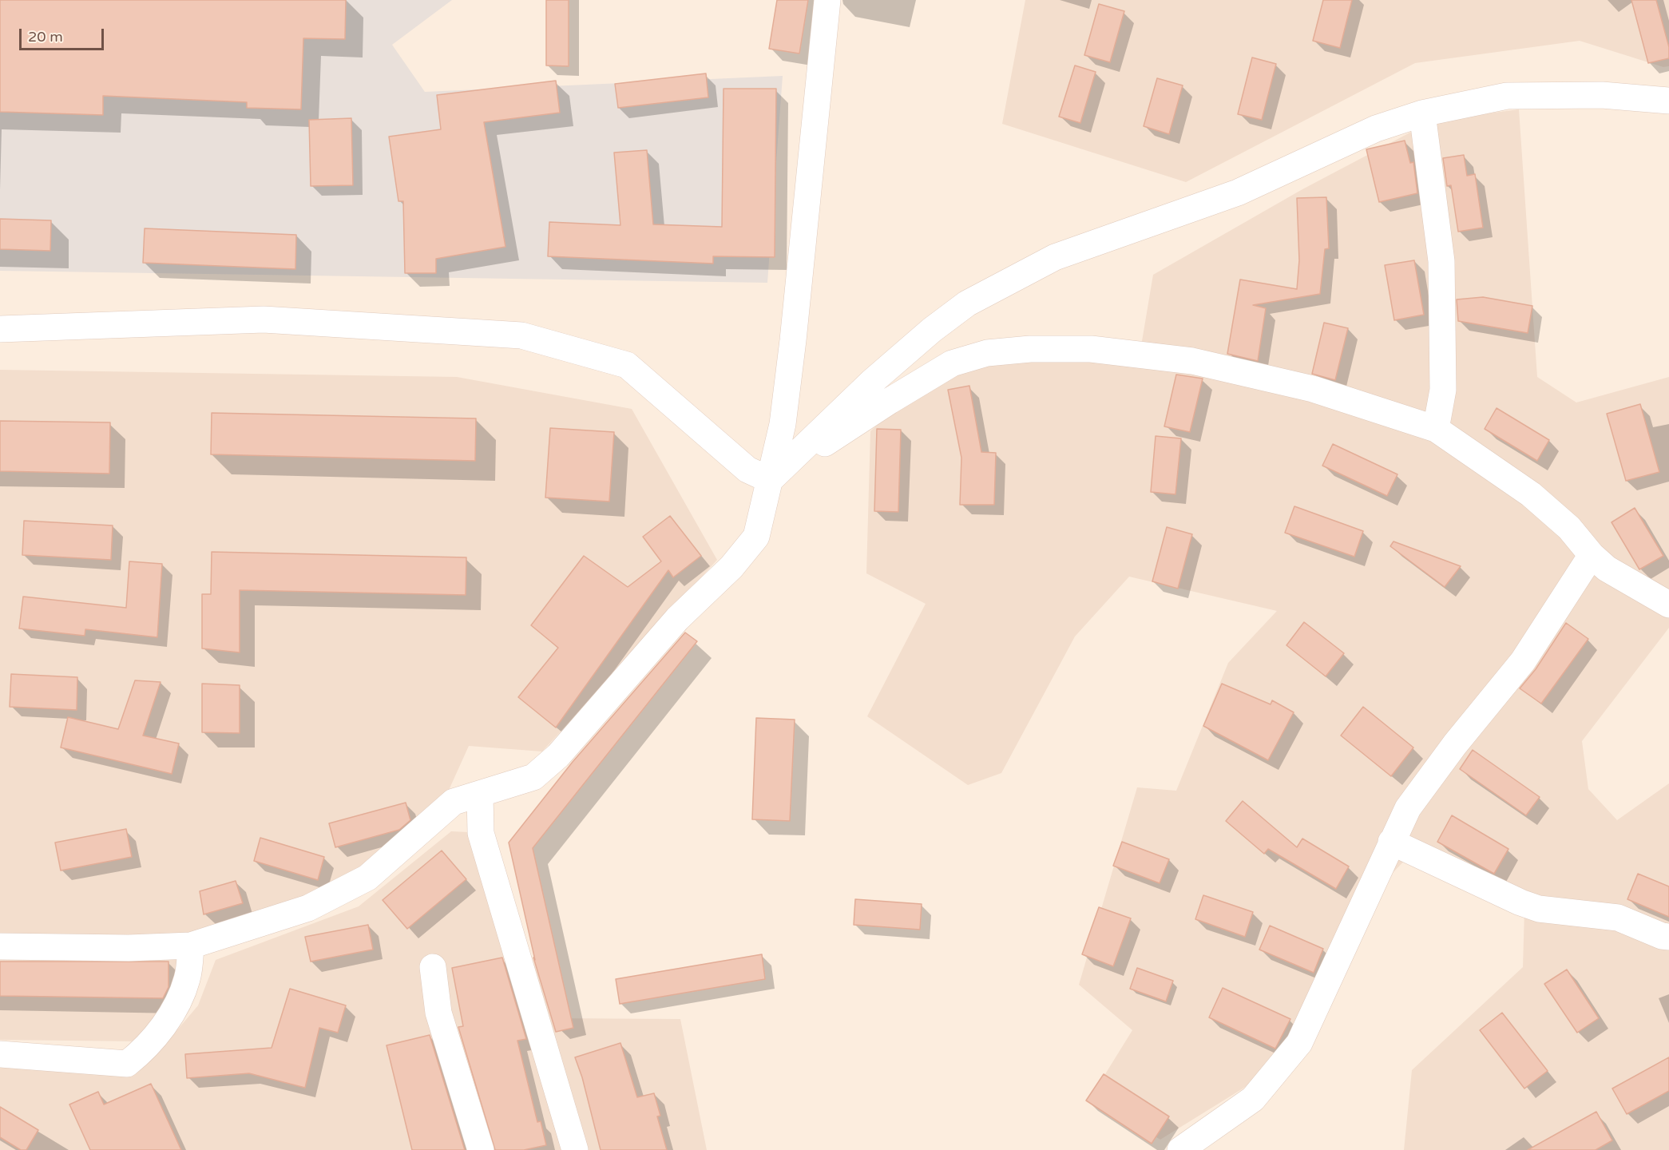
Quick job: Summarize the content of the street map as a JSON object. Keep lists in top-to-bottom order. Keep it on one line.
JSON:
{"scale_bar":"20 m"}
